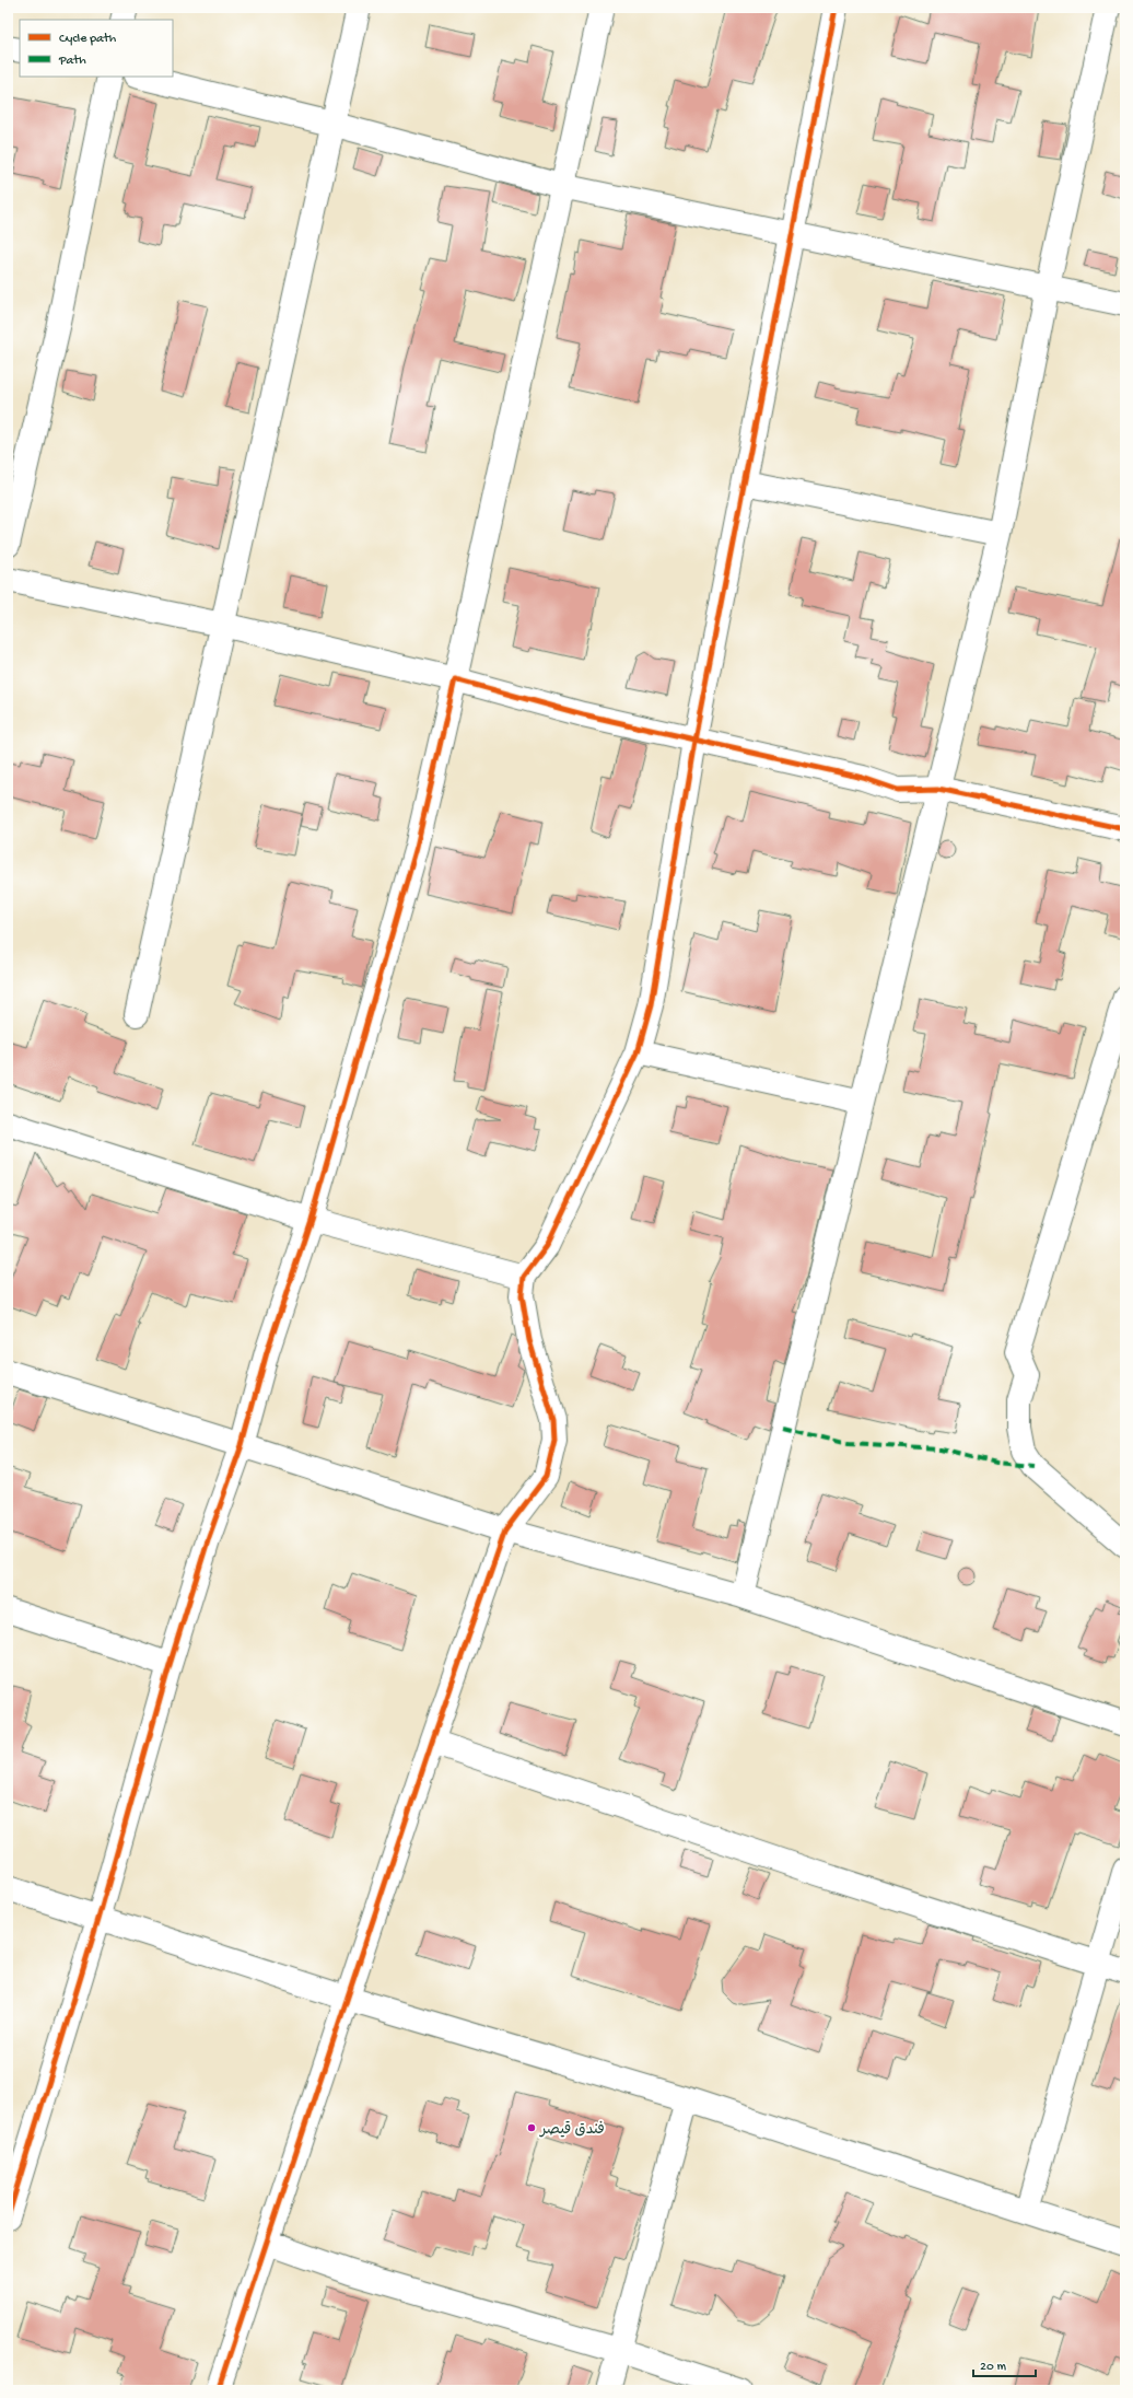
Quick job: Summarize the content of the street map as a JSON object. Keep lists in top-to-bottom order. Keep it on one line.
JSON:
{"places":["فندق قيصر"],"legend":["Cycle path","Path"],"scale_bar":"20 m"}
